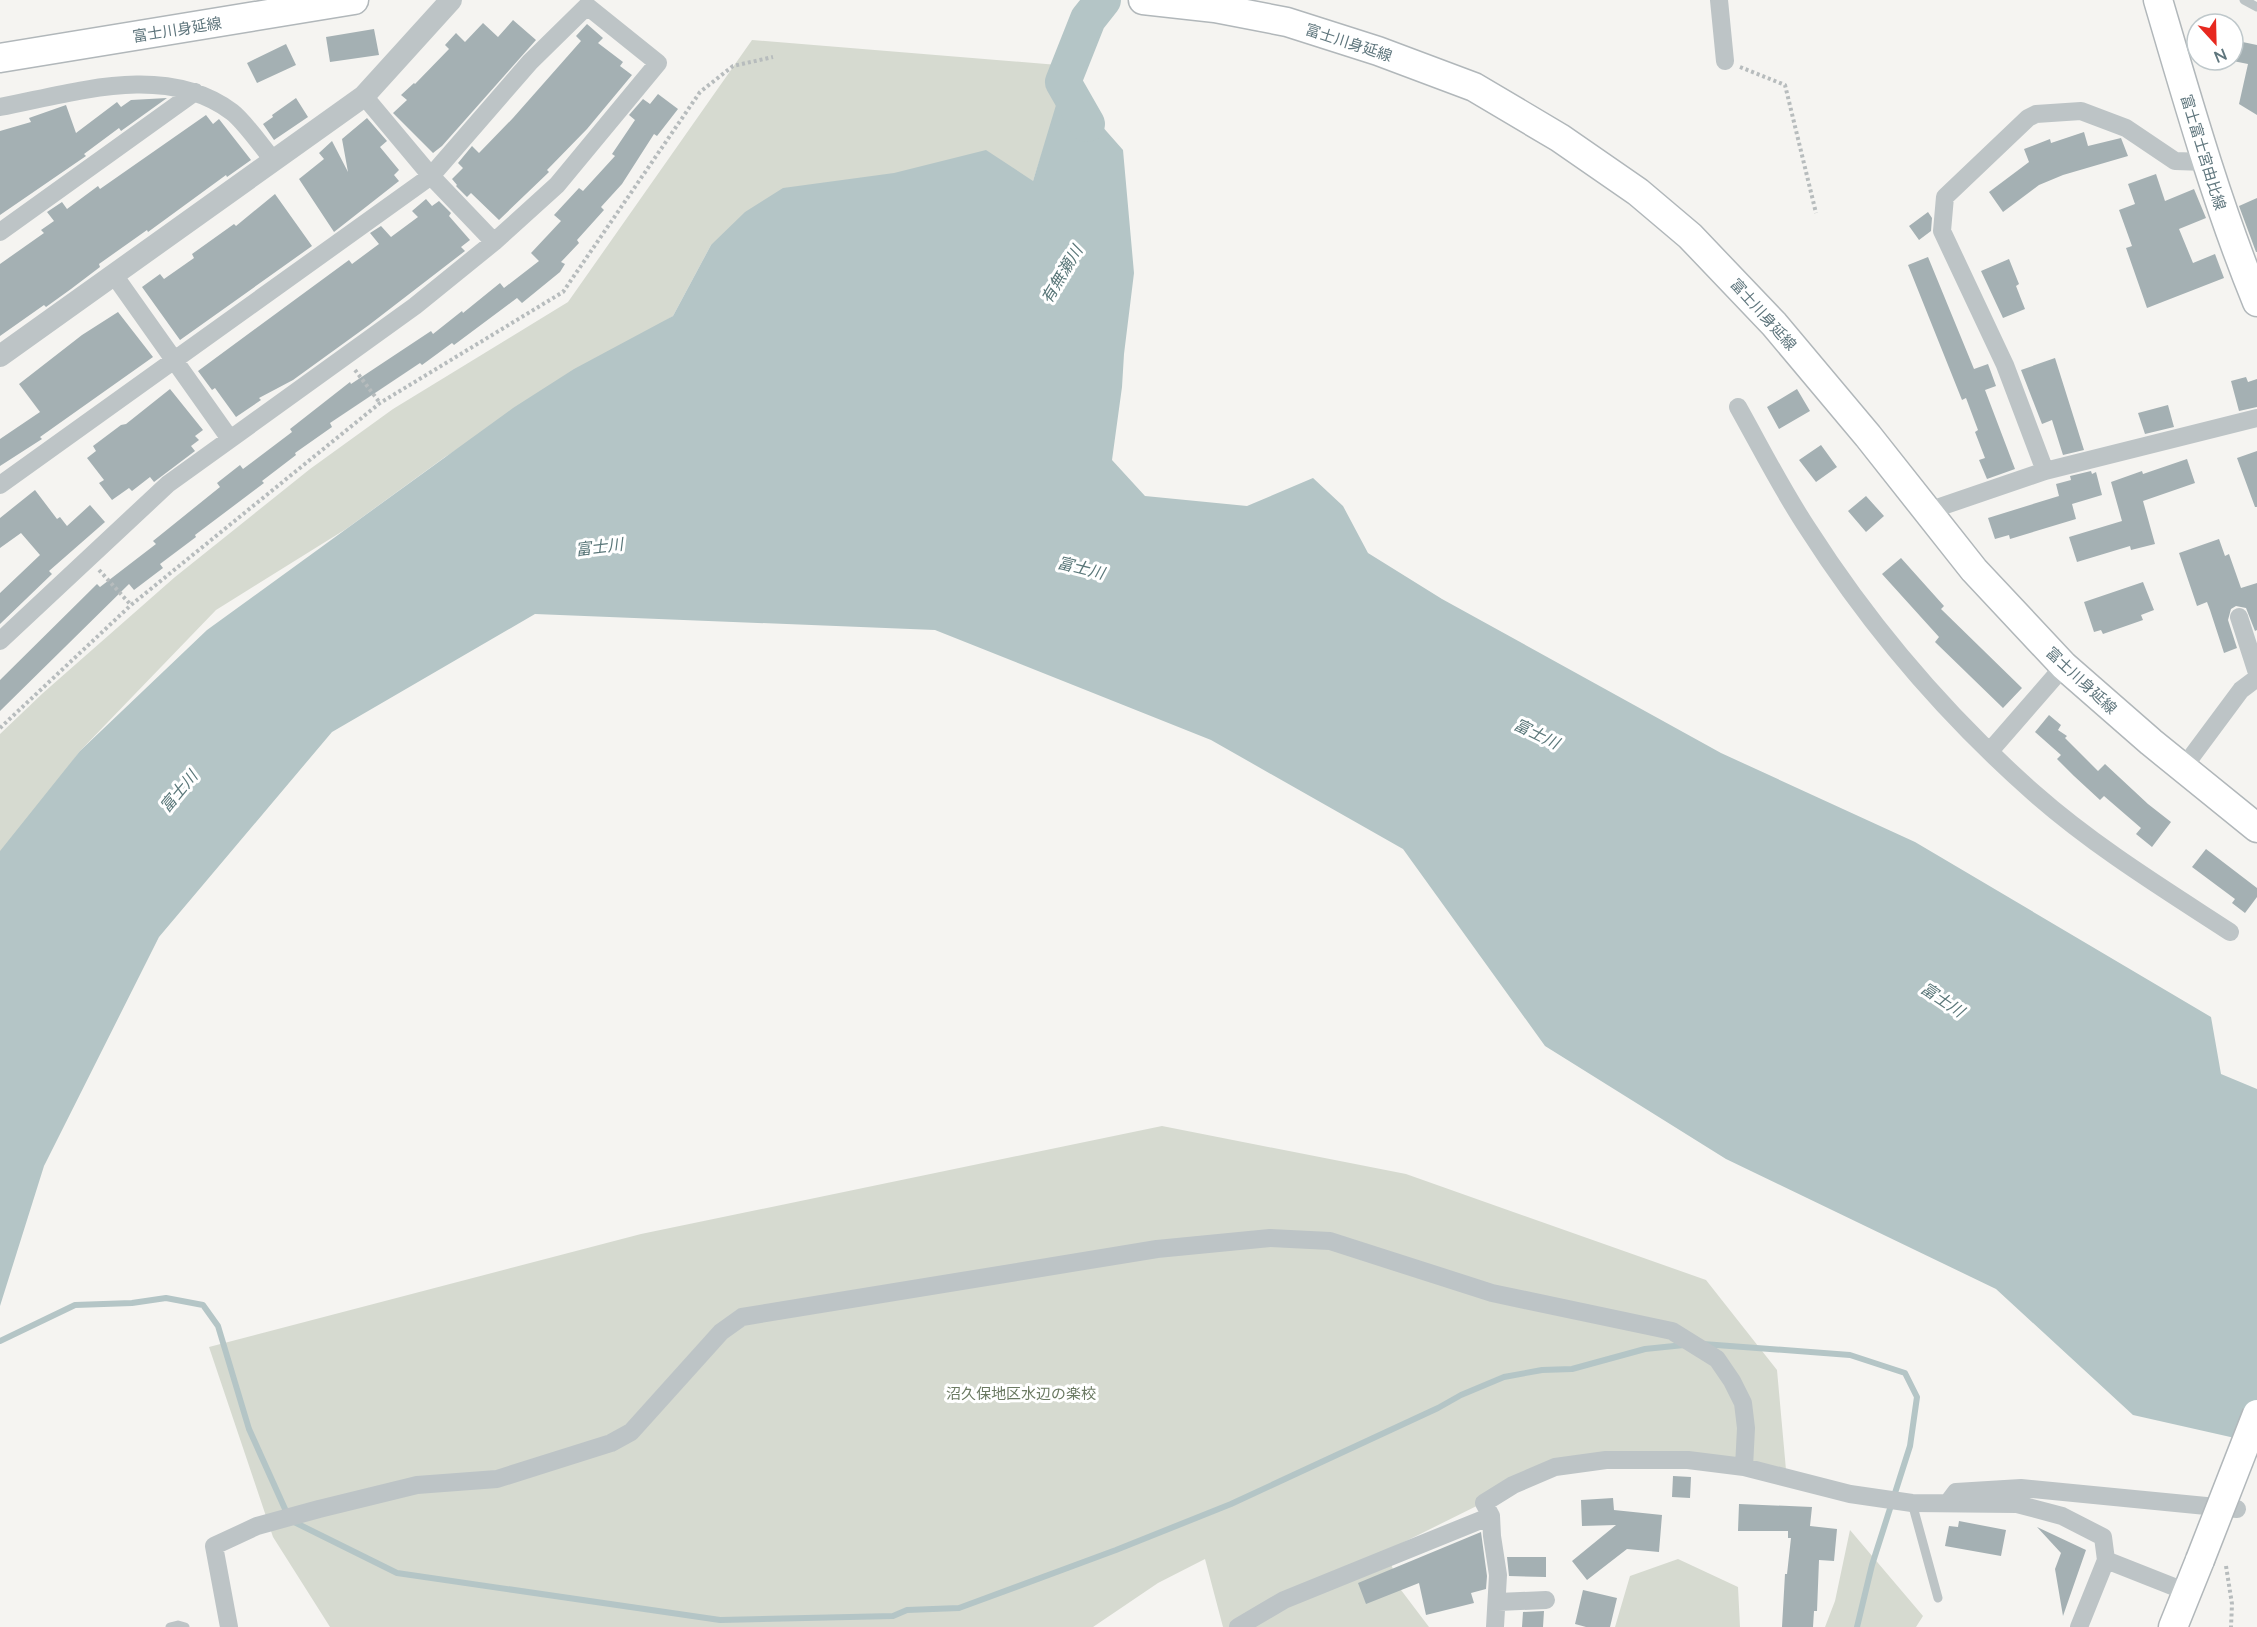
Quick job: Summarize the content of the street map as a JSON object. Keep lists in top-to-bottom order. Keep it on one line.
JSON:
{"streets":{"main road":["富士川身延線","富士富士宮由比線"]},"water":["有無瀬川","富士川"],"parks":["沼久保地区水辺の楽校"],"north":"bottom"}
